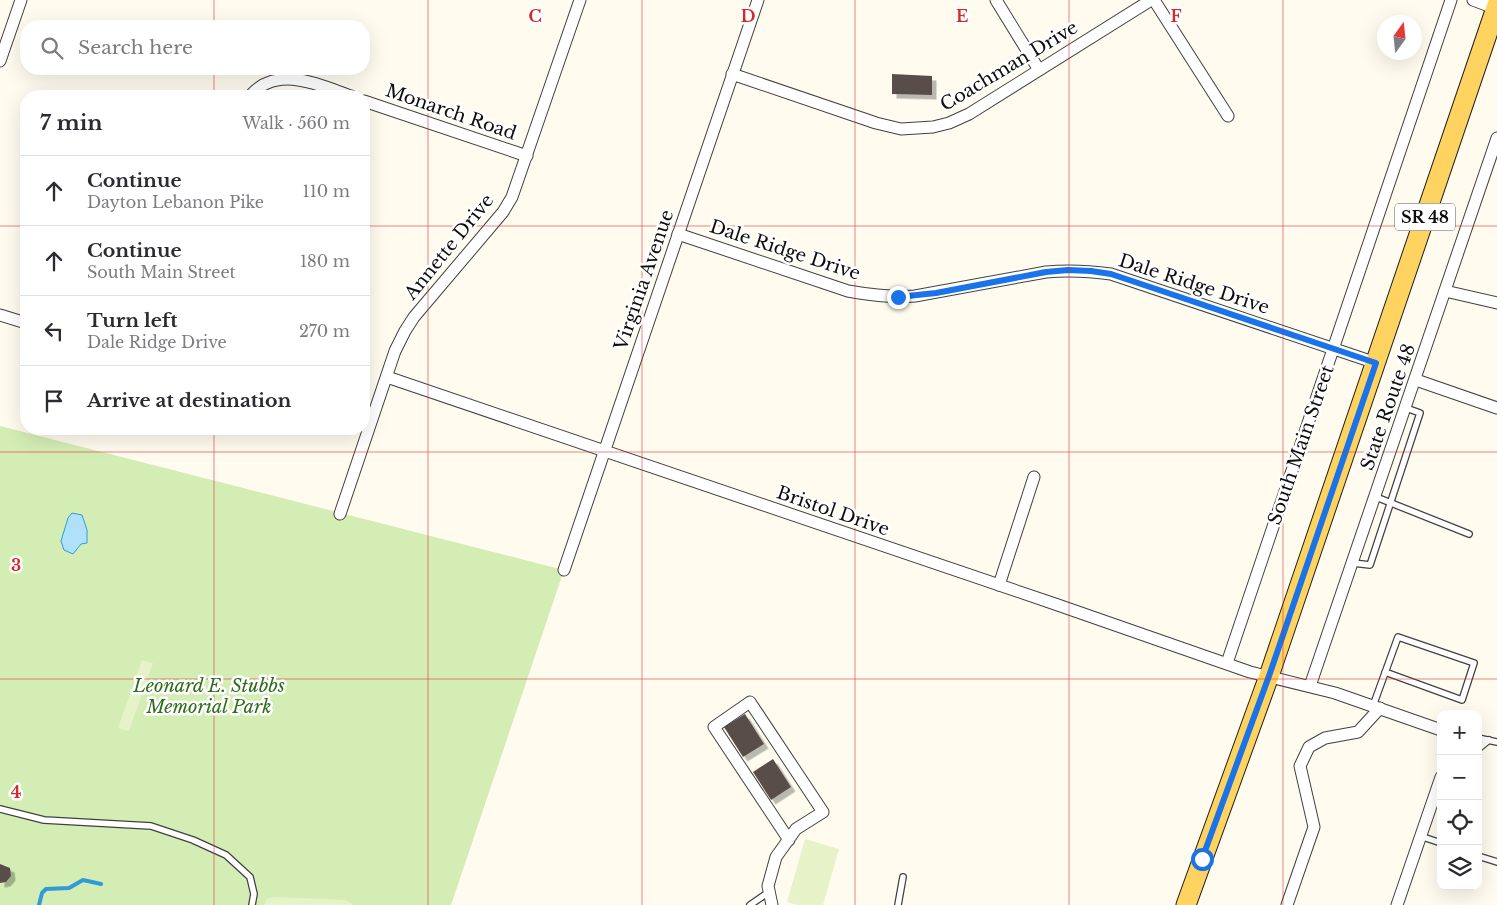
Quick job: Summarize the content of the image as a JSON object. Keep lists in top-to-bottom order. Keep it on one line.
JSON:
{"streets":{"main road":["SR 48"],"street":["Coachman Drive","Monarch Road","Annette Drive","Dale Ridge Drive","Virginia Avenue","State Route 48","South Main Street","Bristol Drive"]},"crossings":[["Coachman Drive","Virginia Avenue"],["Monarch Road","Annette Drive"],["SR 48","Dale Ridge Drive"],["SR 48","Bristol Drive"],["Annette Drive","Bristol Drive"],["Dale Ridge Drive","Virginia Avenue"],["Dale Ridge Drive","South Main Street"],["Virginia Avenue","Bristol Drive"],["State Route 48","Bristol Drive"],["South Main Street","Bristol Drive"]],"parks":["Leonard E. Stubbs Memorial Park"],"north":"top","page":{"search":"Search here","heading":["7 min","Walk · 560 m"],"list":[["Continue","Dayton Lebanon Pike","110 m"],["Continue","South Main Street","180 m"],["Turn left","Dale Ridge Drive","270 m"],"Arrive at destination"],"map_buttons":["+","−"]},"grid":{"columns":["C","D","E","F"],"rows":["3","4"]}}
